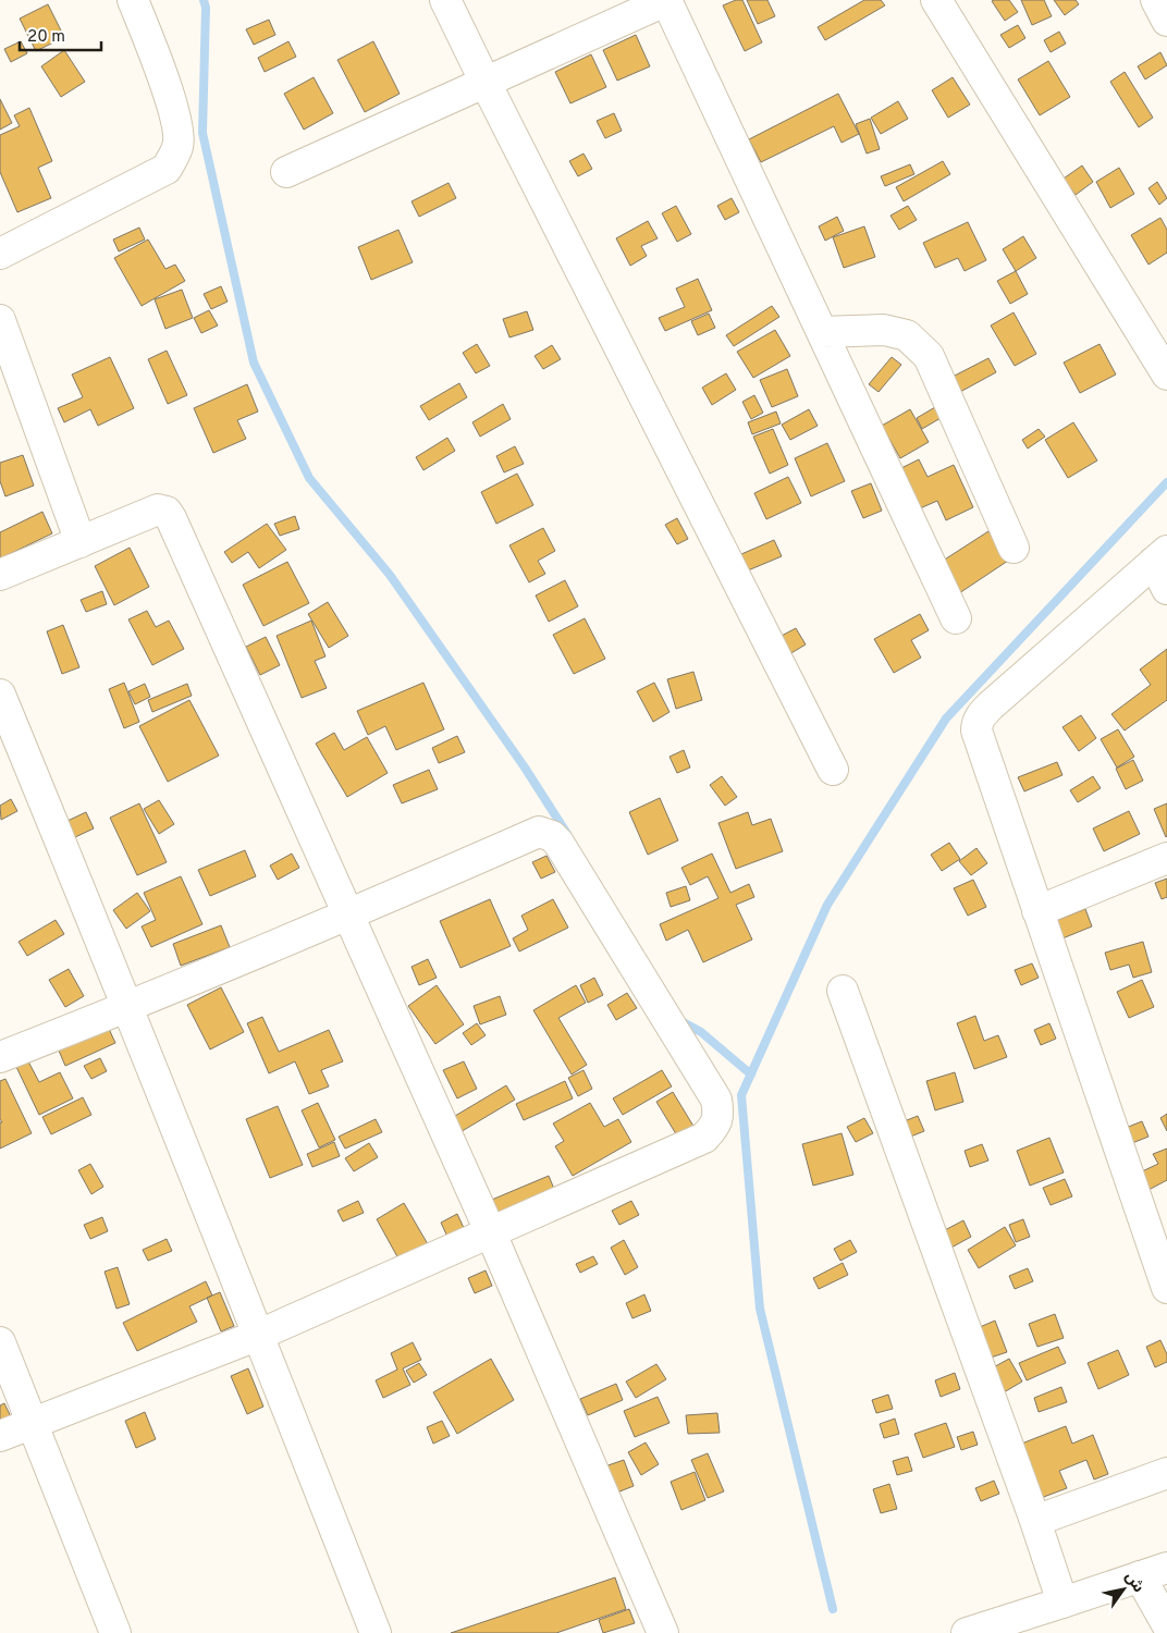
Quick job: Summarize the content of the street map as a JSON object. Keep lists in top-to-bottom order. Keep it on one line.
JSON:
{"scale_bar":"20 m","north":"top right"}
